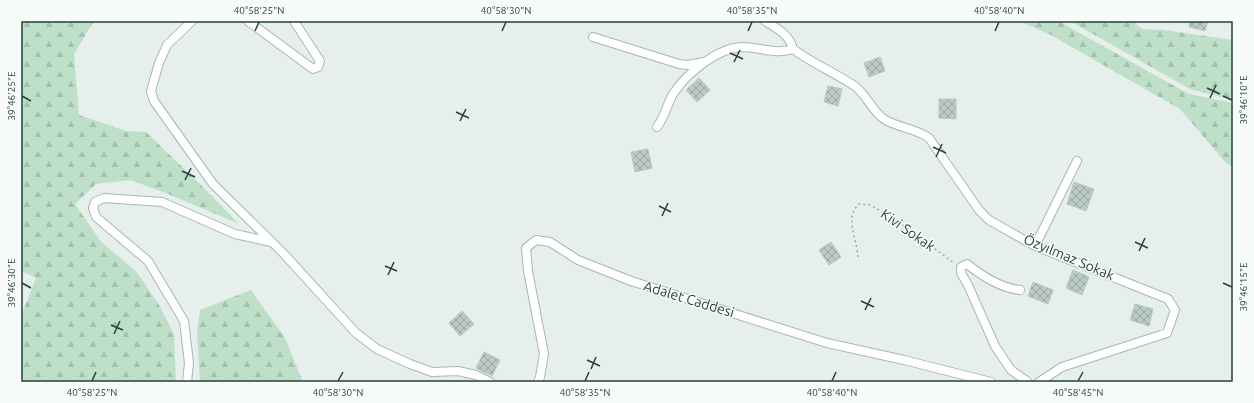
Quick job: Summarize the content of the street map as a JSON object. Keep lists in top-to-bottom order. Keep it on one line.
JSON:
{"streets":{"street":["Özyılmaz Sokak","Adalet Caddesi"],"path":["Kivi Sokak"]},"coordinates":["40°58'25\"N","40°58'30\"N","40°58'35\"N","40°58'40\"N","39°46'25\"E","39°46'10\"E","39°46'30\"E","39°46'15\"E","40°58'45\"N"]}
